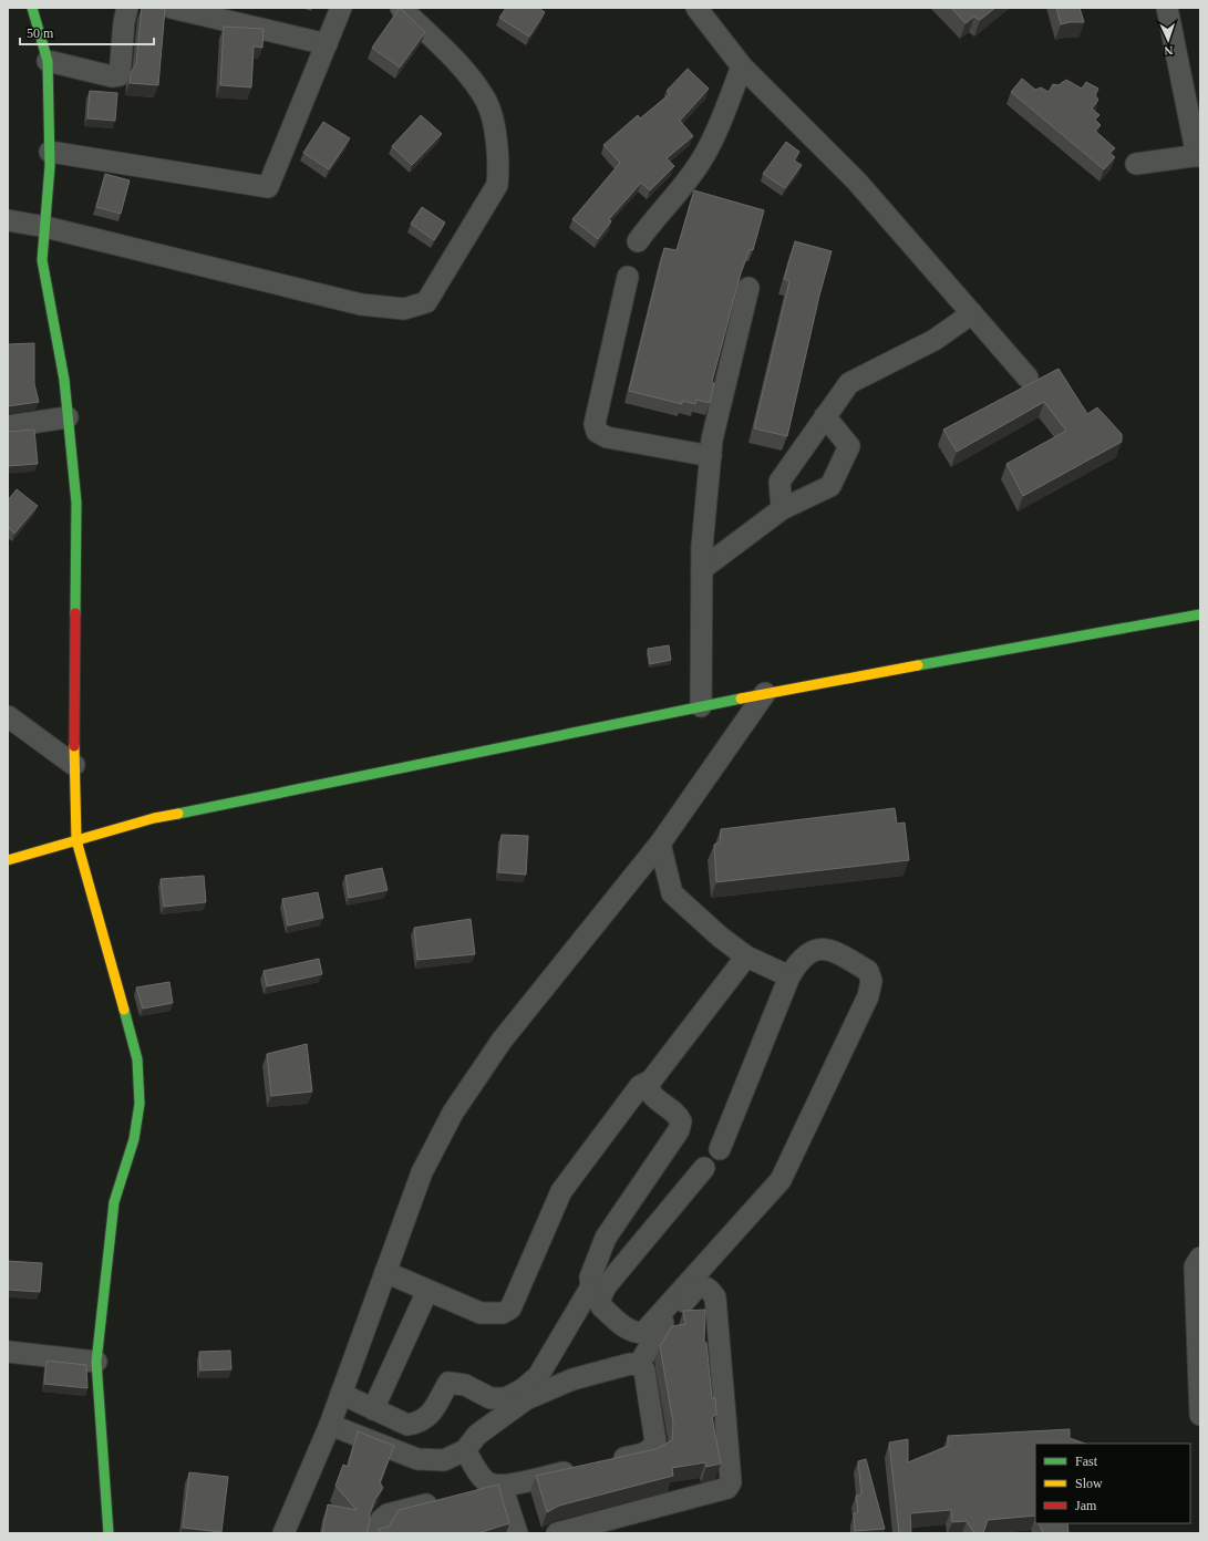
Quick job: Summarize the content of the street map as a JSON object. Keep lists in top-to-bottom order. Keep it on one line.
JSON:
{"legend":["Fast","Slow","Jam"],"scale_bar":"50 m","north":"bottom"}
